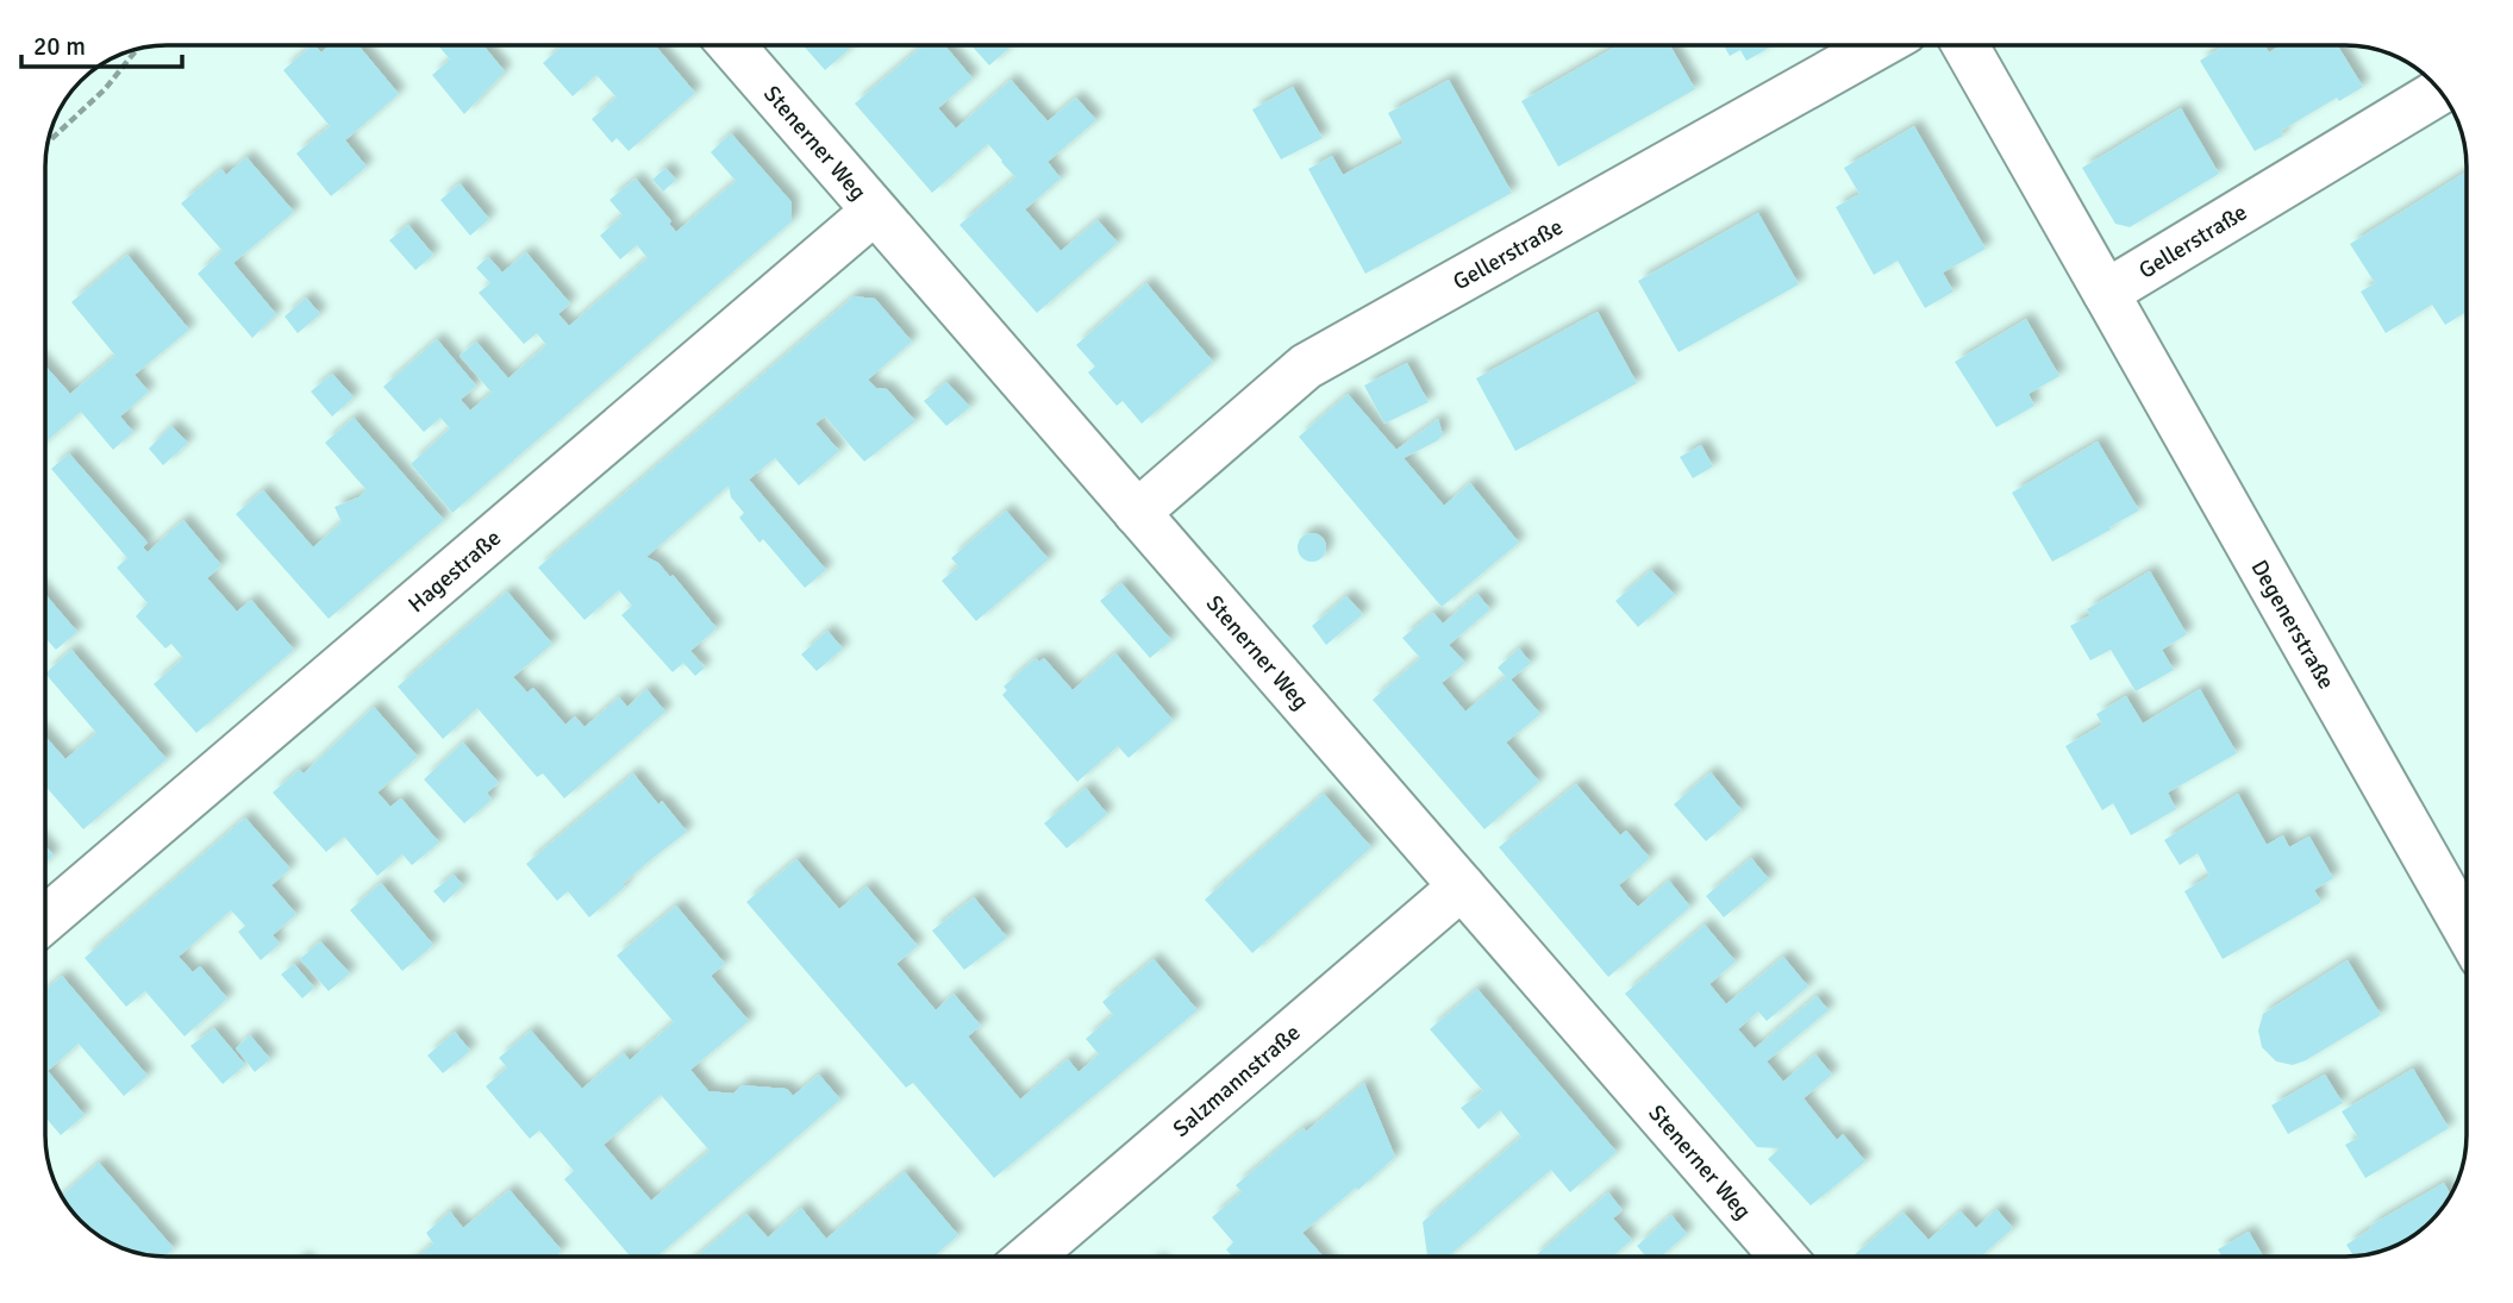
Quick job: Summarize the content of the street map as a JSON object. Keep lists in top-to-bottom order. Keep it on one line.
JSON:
{"streets":{"street":["Stenerner Weg","Gellerstraße","Hagestraße","Degenerstraße","Salzmannstraße"]},"crossings":[["Stenerner Weg","Gellerstraße"],["Stenerner Weg","Hagestraße"],["Stenerner Weg","Salzmannstraße"],["Gellerstraße","Degenerstraße"]],"scale_bar":"20 m"}
